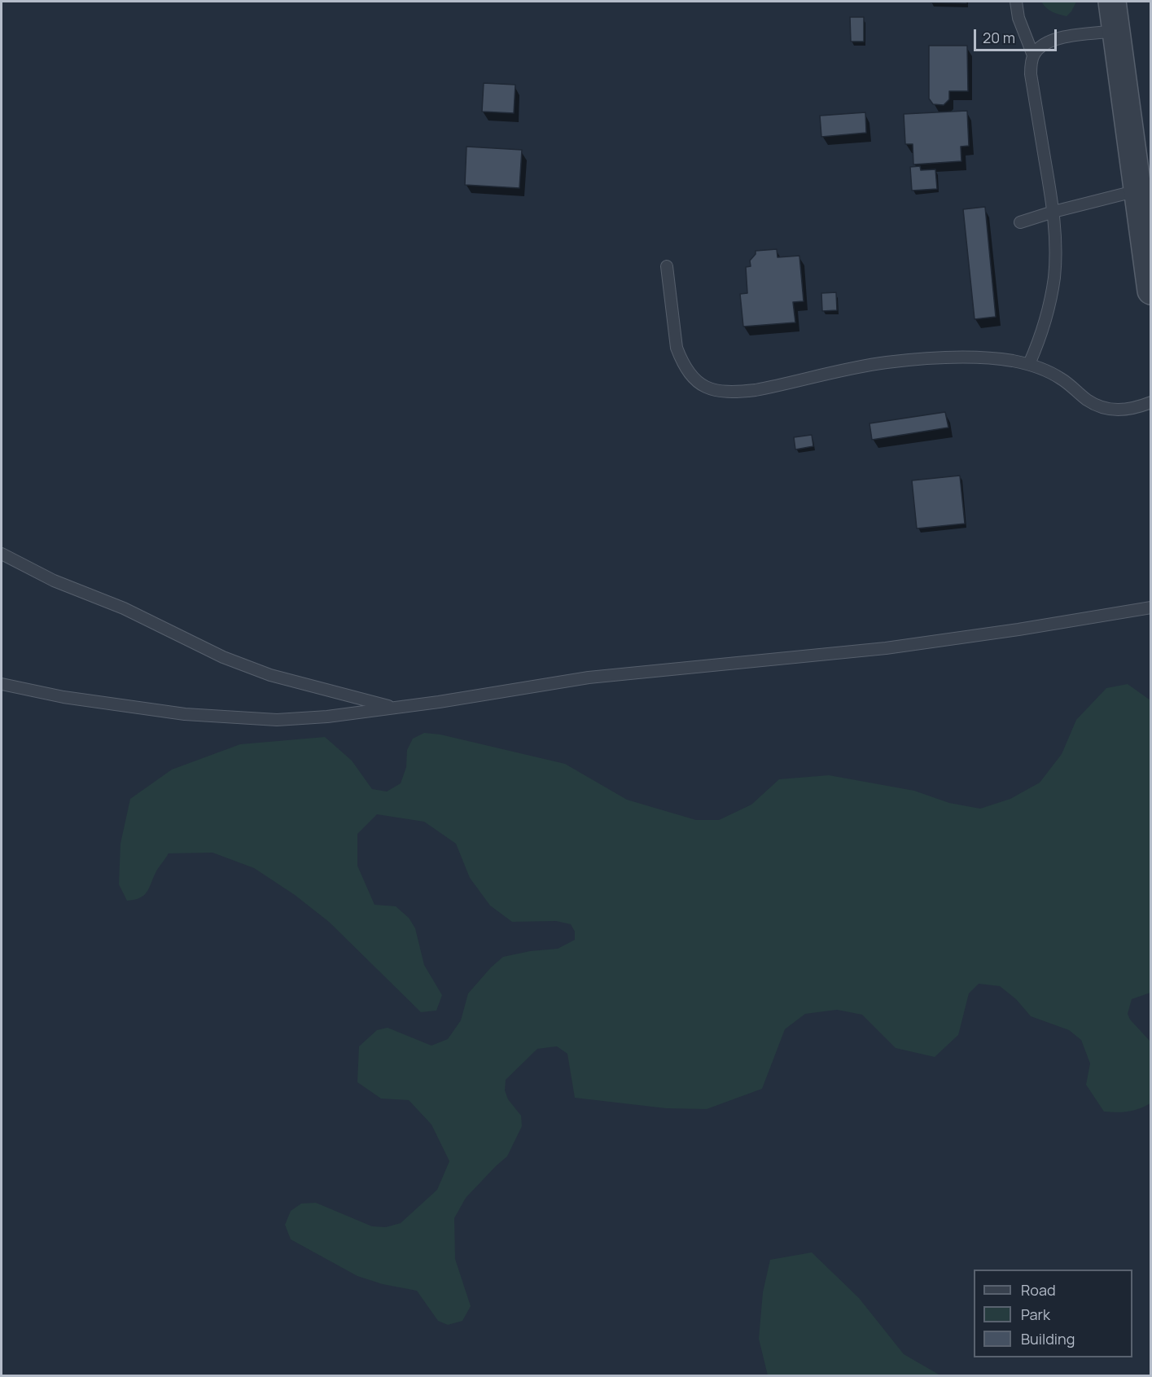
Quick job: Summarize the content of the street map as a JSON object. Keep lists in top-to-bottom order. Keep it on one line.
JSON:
{"legend":["Road","Park","Building"],"scale_bar":"20 m"}
